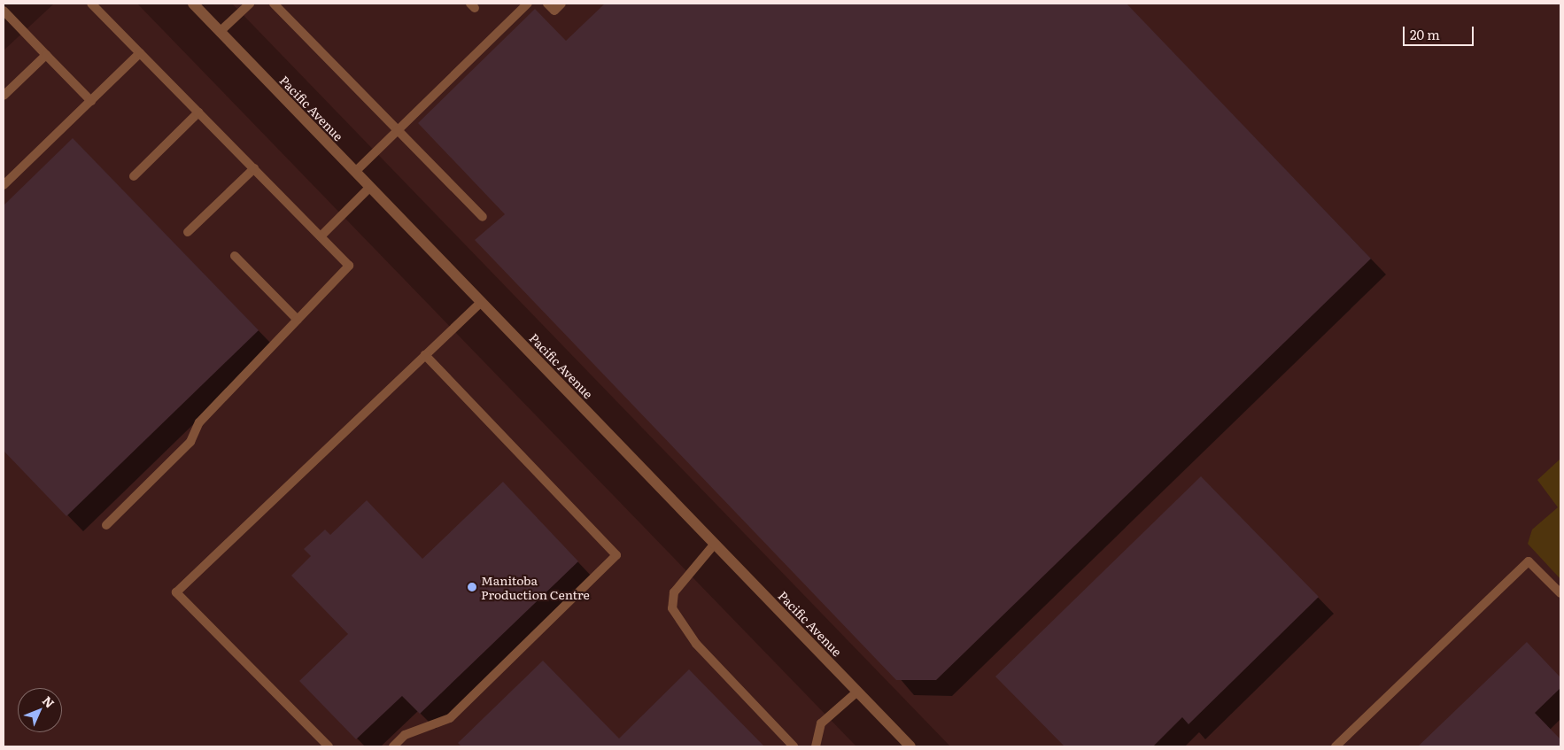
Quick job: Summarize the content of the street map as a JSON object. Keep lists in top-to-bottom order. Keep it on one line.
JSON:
{"streets":{"street":["Pacific Avenue"]},"places":["Manitoba Production Centre"],"scale_bar":"20 m","north":"top right"}
